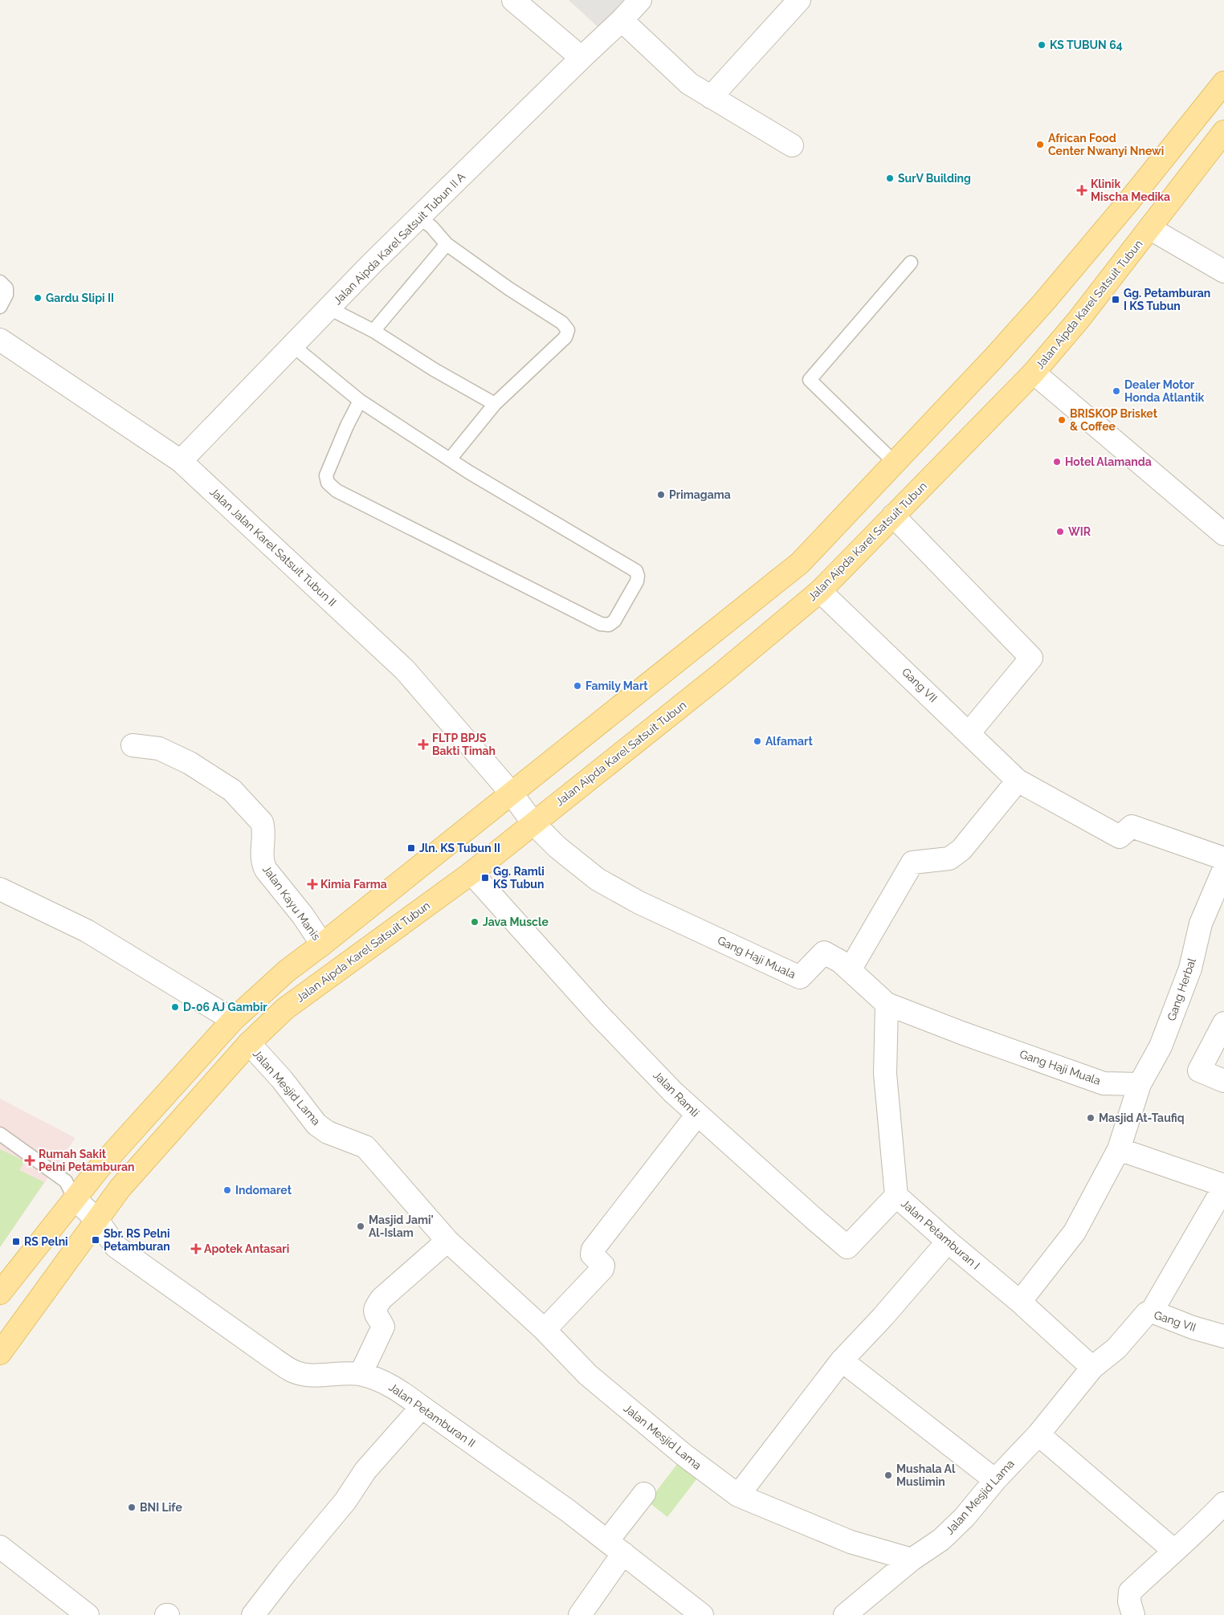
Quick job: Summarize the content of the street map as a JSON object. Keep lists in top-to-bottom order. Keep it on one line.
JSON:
{"streets":{"main road":["Jalan Aipda Karel Satsuit Tubun"],"street":["Jalan Aipda Karel Satsuit Tubun II A","Jalan Jalan Karel Satsuit Tubun II","Gang VII","Jalan Kayu Manis","Gang Haji Muala","Gang Herbal","Jalan Mesjid Lama","Jalan Ramli","Jalan Petamburan I","Jalan Petamburan II"]},"crossings":[["Jalan Aipda Karel Satsuit Tubun II A","Jalan Jalan Karel Satsuit Tubun II"],["Jalan Aipda Karel Satsuit Tubun","Jalan Jalan Karel Satsuit Tubun II"],["Jalan Aipda Karel Satsuit Tubun","Gang VII"],["Jalan Aipda Karel Satsuit Tubun","Gang Haji Muala"],["Jalan Aipda Karel Satsuit Tubun","Jalan Mesjid Lama"],["Jalan Aipda Karel Satsuit Tubun","Jalan Ramli"],["Jalan Aipda Karel Satsuit Tubun","Jalan Petamburan II"],["Jalan Jalan Karel Satsuit Tubun II","Gang Haji Muala"],["Gang VII","Jalan Mesjid Lama"],["Gang Haji Muala","Gang Herbal"],["Gang Haji Muala","Jalan Petamburan I"],["Gang Herbal","Jalan Petamburan I"],["Jalan Mesjid Lama","Jalan Petamburan I"],["Jalan Ramli","Jalan Petamburan I"]],"places":{"other":["KS TUBUN 64","African Food Center Nwanyi Nnewi","SurV Building","Gardu Slipi II","Dealer Motor Honda Atlantik","BRISKOP Brisket & Coffee","Hotel Alamanda","Primagama","WIR","Family Mart","Alfamart","Java Muscle","D-06 AJ Gambir","Masjid At-Taufiq","Indomaret","Masjid Jami' Al-Islam","Mushala Al Muslimin","BNI Life"],"health":["Klinik Mischa Medika","FLTP BPJS Bakti Timah","Kimia Farma","Rumah Sakit Pelni Petamburan","Apotek Antasari"],"transit":["Gg. Petamburan I KS Tubun","Jln. KS Tubun II","Gg. Ramli KS Tubun","Sbr. RS Pelni Petamburan","RS Pelni"]}}
